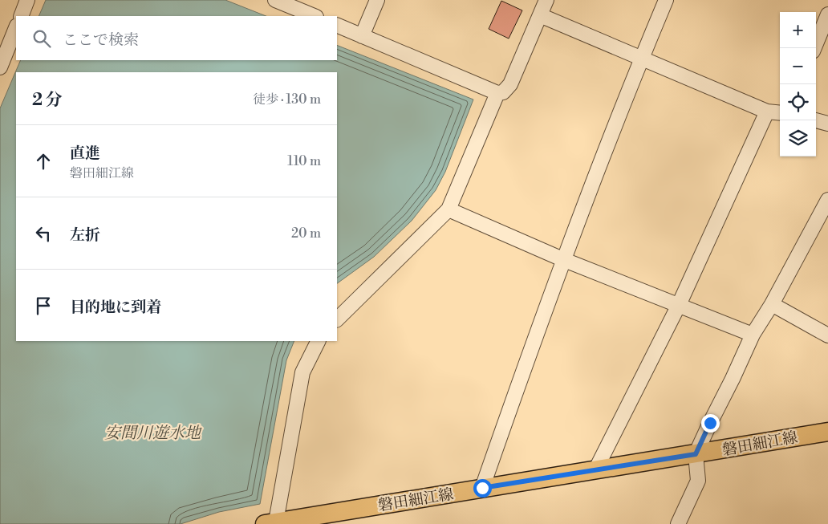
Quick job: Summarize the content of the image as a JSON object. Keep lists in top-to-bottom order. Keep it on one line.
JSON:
{"streets":{"main road":["磐田細江線"]},"water":["安間川遊水地"],"page":{"map_buttons":["+","−"],"search":"ここで検索","heading":["2 分","徒歩 · 130 m"],"list":[["直進","磐田細江線","110 m"],["左折","20 m"],"目的地に到着"]}}
